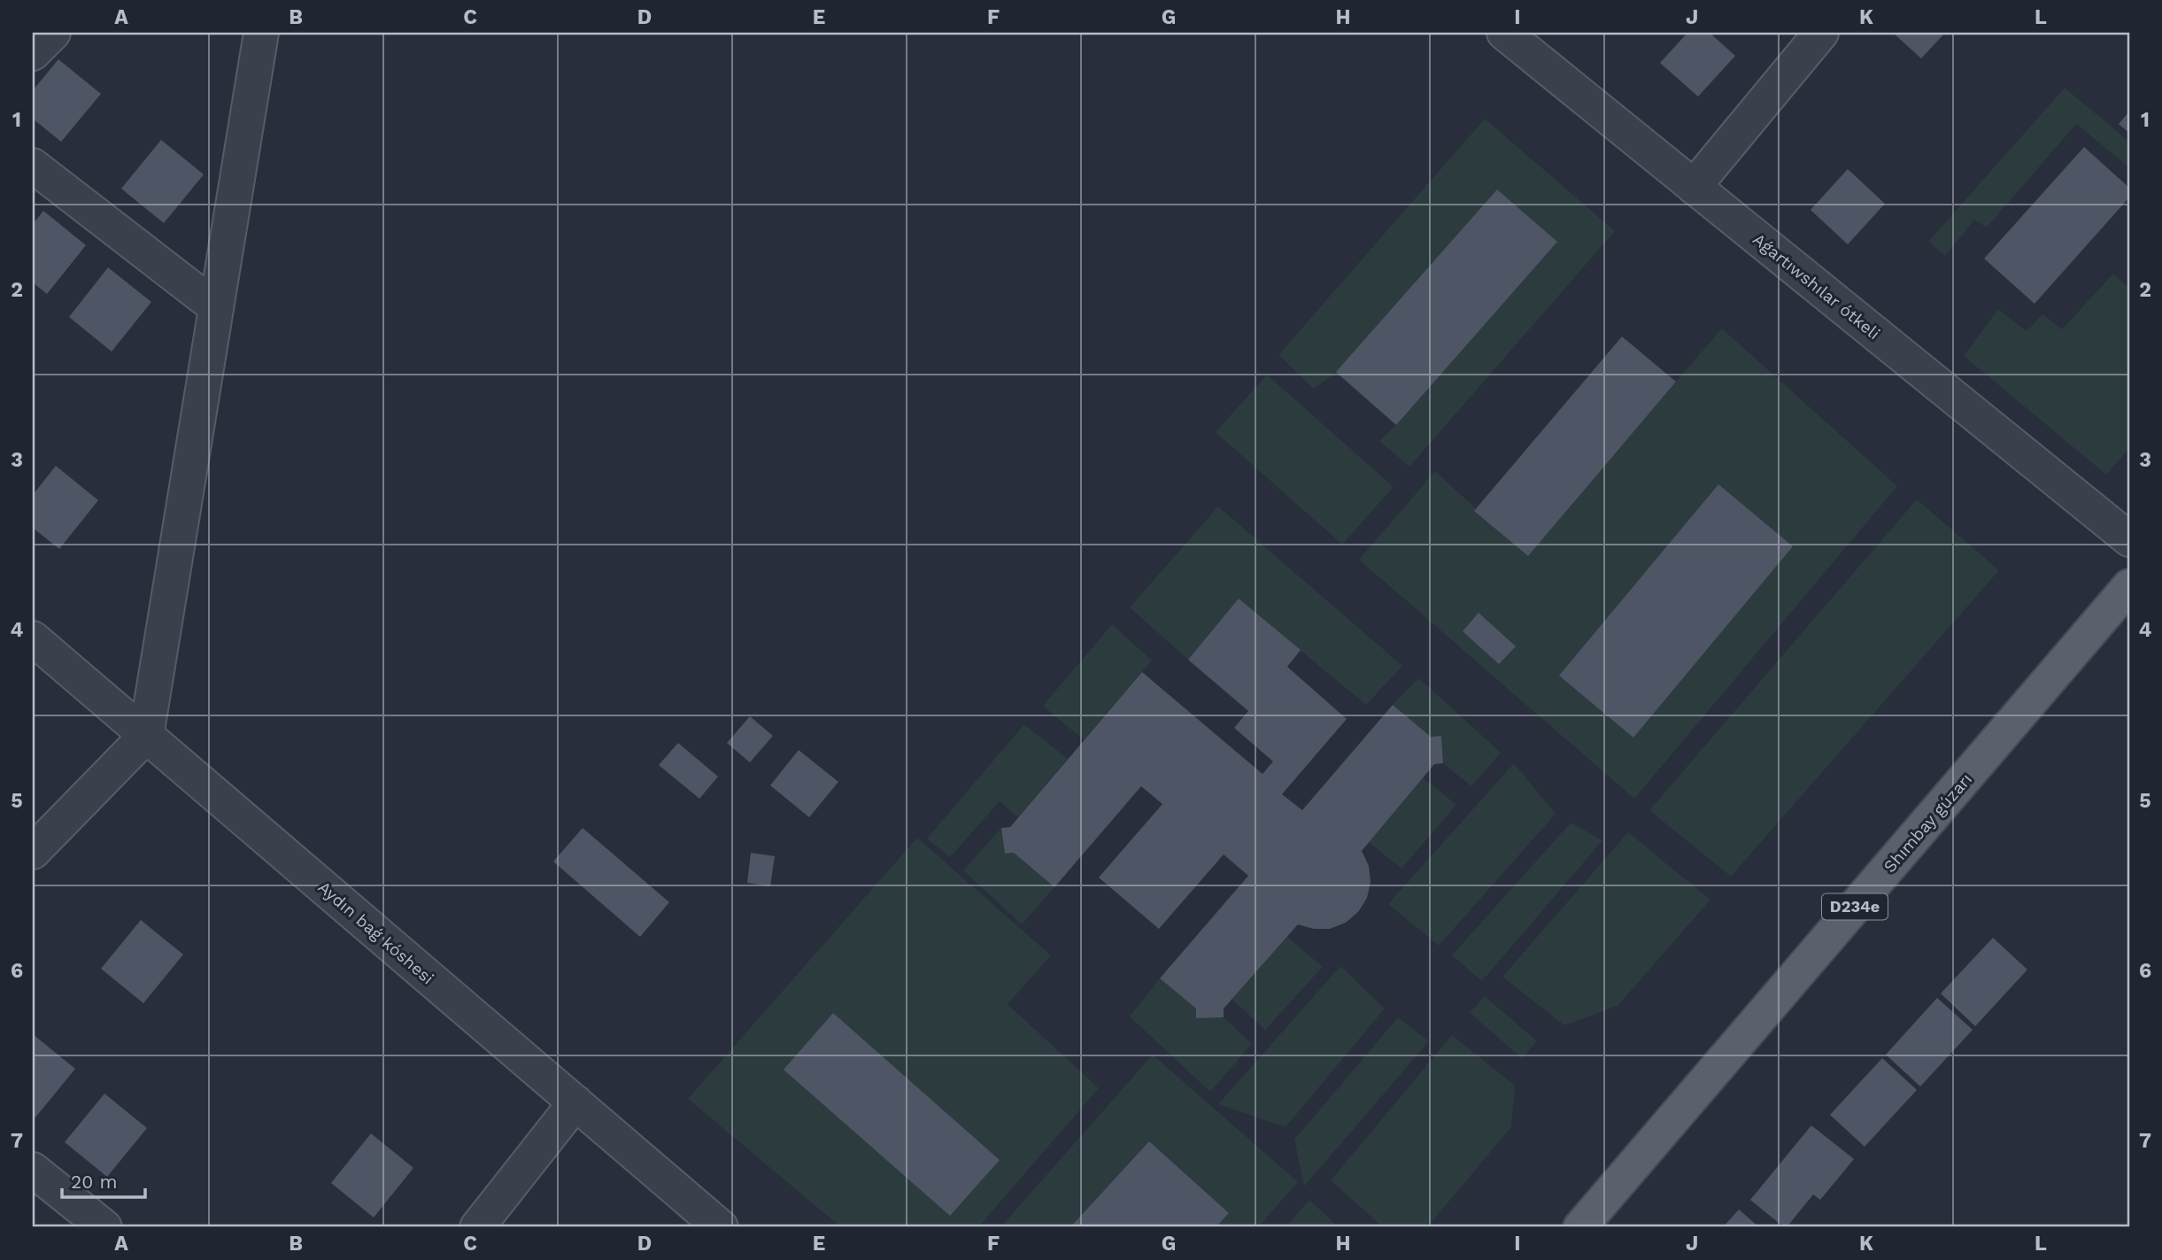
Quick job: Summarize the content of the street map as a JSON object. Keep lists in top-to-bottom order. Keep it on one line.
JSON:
{"streets":{"main road":["Shımbay gúzarı","D234e"],"street":["Aǵartıwshılar ótkeli","Aydın baǵ kóshesi"]},"scale_bar":"20 m","grid":{"columns":["A","B","C","D","E","F","G","H","I","J","K","L"],"rows":["1","2","3","4","5","6","7"]}}
